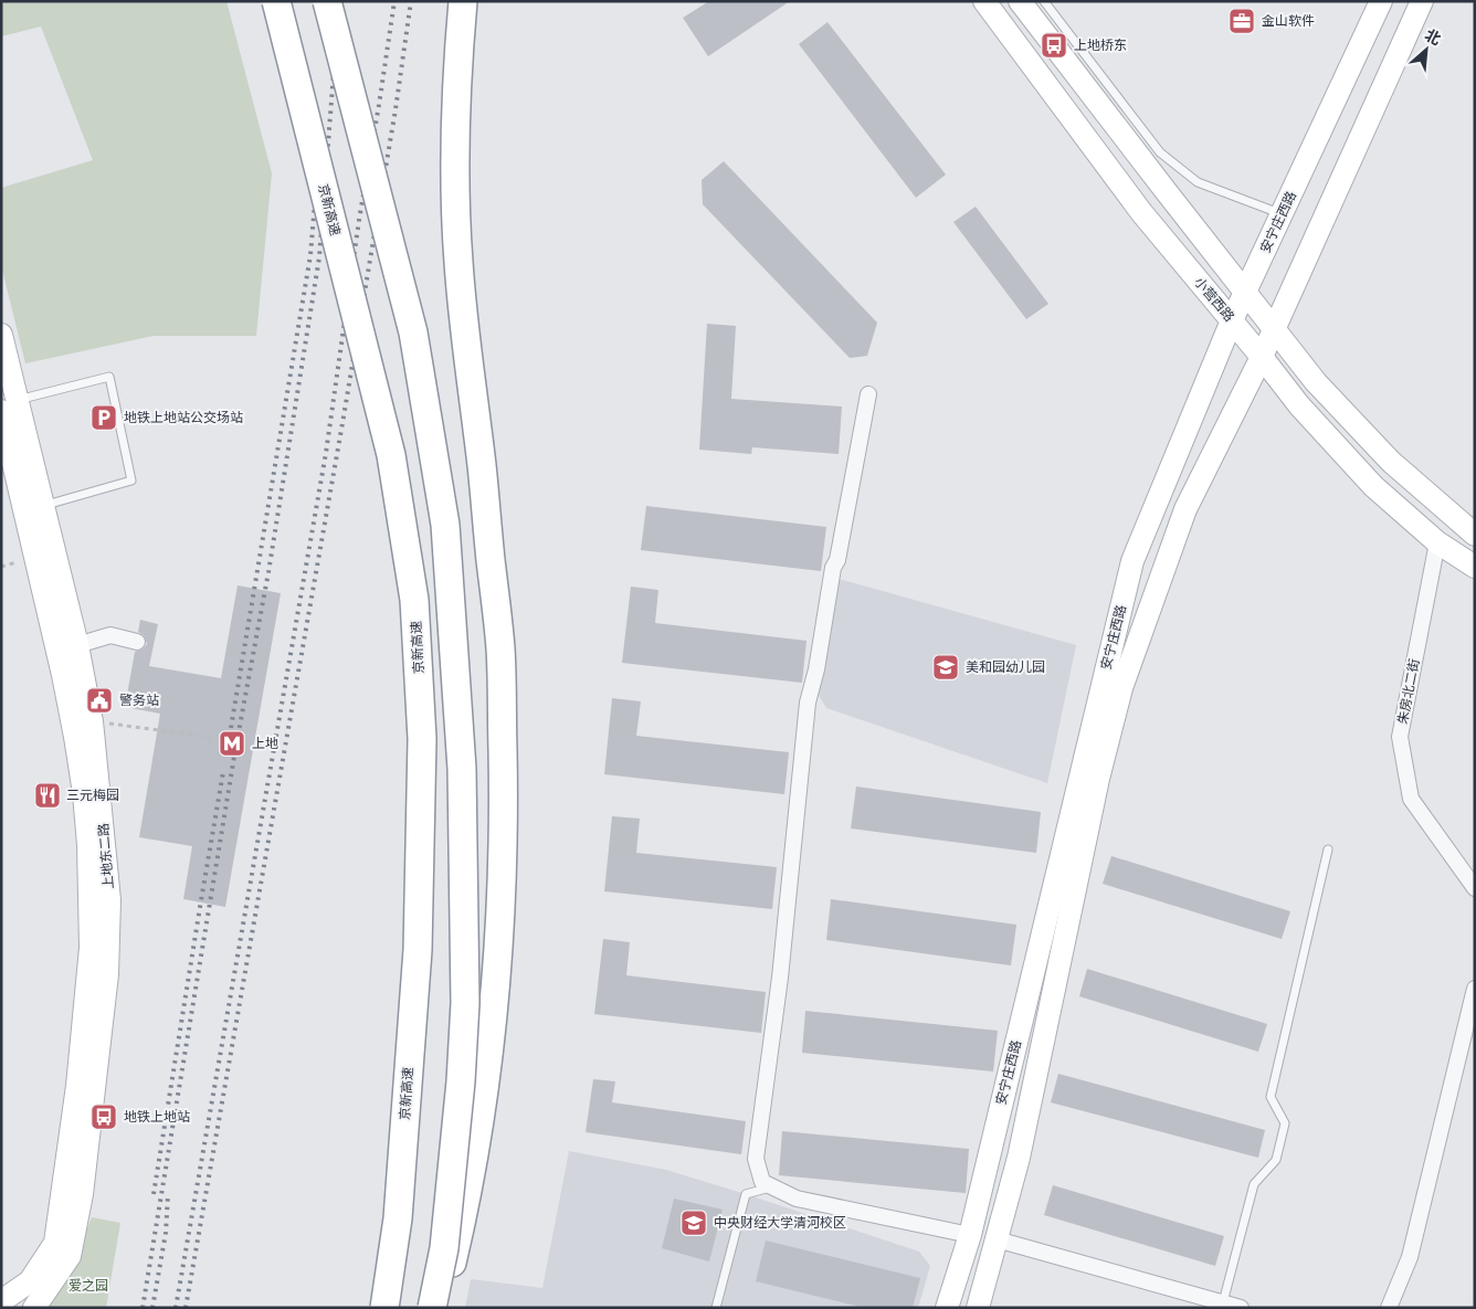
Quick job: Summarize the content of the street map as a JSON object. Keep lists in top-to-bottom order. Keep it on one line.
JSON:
{"streets":{"highway":["京新高速"],"main road":["安宁庄西路","小营西路","上地东二路"],"street":["朱房北二街"]},"crossings":[["安宁庄西路","小营西路"],["小营西路","朱房北二街"]],"parks":["爱之园"],"places":{"office":["金山软件"],"bus stop":["上地桥东","地铁上地站"],"parking":["地铁上地站公交场站"],"school or university":["美和园幼儿园","中央财经大学清河校区"],"public building":["警务站"],"metro station":["上地"],"restaurant":["三元梅园"]},"north":"top right"}
